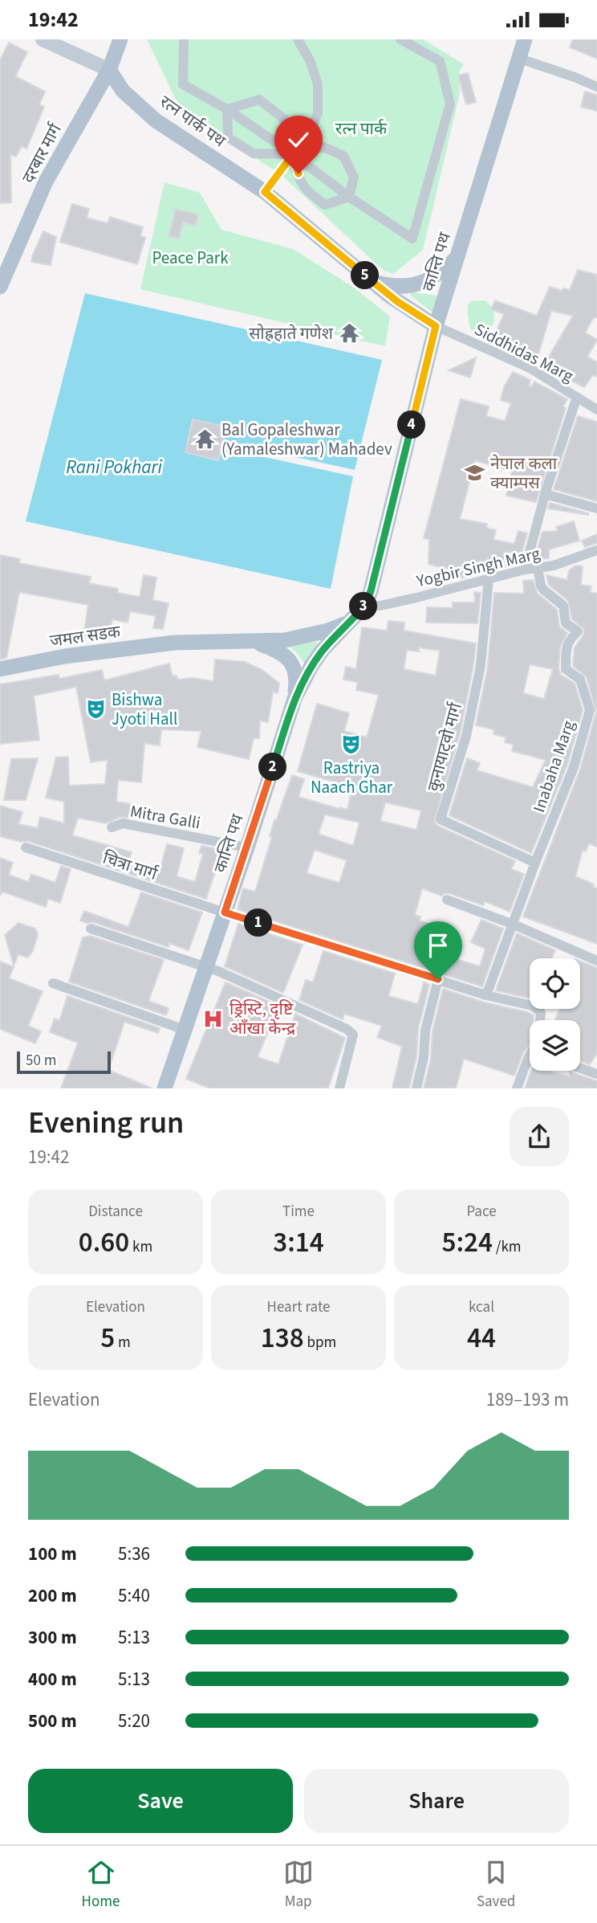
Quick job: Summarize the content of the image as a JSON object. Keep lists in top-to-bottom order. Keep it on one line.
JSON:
{"streets":{"main road":["रत्न पार्क पथ","दरबार मार्ग","कान्ति पथ","जमल सडक"],"street":["Siddhidas Marg","Yogbir Singh Marg","कुनायाट्वो मार्ग","Inabaha Marg","Mitra Galli","चित्रा मार्ग"]},"crossings":[["रत्न पार्क पथ","दरबार मार्ग"],["रत्न पार्क पथ","कान्ति पथ"],["रत्न पार्क पथ","Siddhidas Marg"],["कान्ति पथ","Siddhidas Marg"],["कान्ति पथ","Yogbir Singh Marg"],["कान्ति पथ","जमल सडक"],["कान्ति पथ","Mitra Galli"],["कान्ति पथ","चित्रा मार्ग"],["Yogbir Singh Marg","कुनायाट्वो मार्ग"],["Yogbir Singh Marg","Inabaha Marg"],["कुनायाट्वो मार्ग","Inabaha Marg"],["Inabaha Marg","चित्रा मार्ग"]],"water":["Rani Pokhari"],"parks":["रत्न पार्क","Peace Park"],"places":{"temple":["सोह्रहाते गणेश","Bal Gopaleshwar (Yamaleshwar) Mahadev"],"school or university":["नेपाल कला क्याम्पस"],"theatre":["Bishwa Jyoti Hall","Rastriya Naach Ghar"],"hospital":["ड्रिस्टि, दृष्टि आँखा केन्द्र"]},"scale_bar":"50 m","page":{"status":"19:42","pins":["5","4","3","2","1"],"scale":"50 m","heading":["Evening run","19:42"],"stats":[["Distance","0.60 km"],["Time","3:14"],["Pace","5:24 /km"],["Elevation","5 m"],["Heart rate","138 bpm"],["kcal","44"]],"chart":["Elevation","189–193 m"],"list":[{"name":"100 m","note":"5:36"},{"name":"200 m","note":"5:40"},{"name":"300 m","note":"5:13"},{"name":"400 m","note":"5:13"},{"name":"500 m","note":"5:20"}],"buttons":["Save","Share"],"tabs":["Home","Map","Saved"]}}
